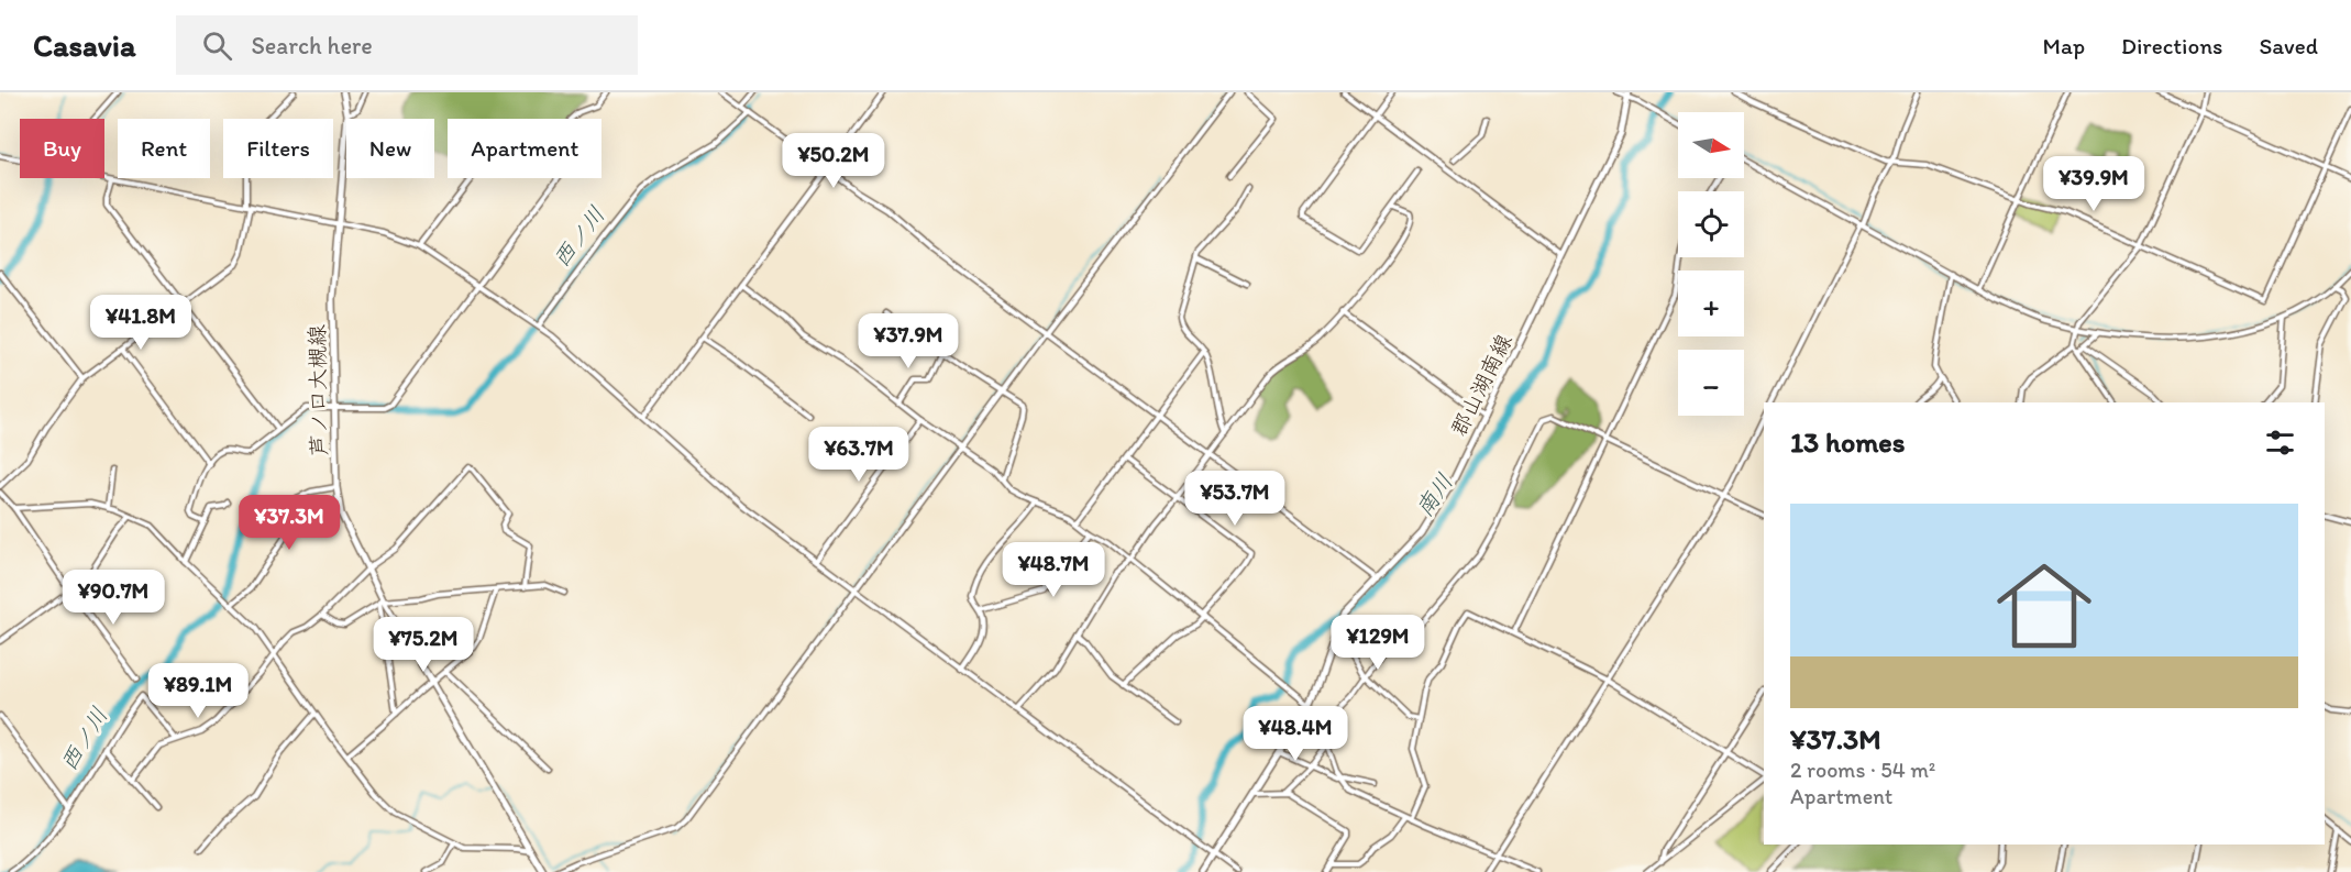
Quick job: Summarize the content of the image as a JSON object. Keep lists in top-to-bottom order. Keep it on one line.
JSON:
{"streets":{"main road":["郡山湖南線","芦ノ口大槻線"]},"water":["西ノ川","南川"],"north":"right","page":{"header":"Casavia","search":"Search here","nav":["Map","Directions","Saved"],"map_buttons":["+","−"],"chip":["Buy","Rent","Filters","New","Apartment"],"price":["¥50.2M","¥39.9M","¥41.8M","¥37.9M","¥63.7M","¥53.7M","¥37.3M","¥48.7M","¥90.7M","¥129M","¥75.2M","¥89.1M","¥48.4M"],"heading":"13 homes","list":[{"name":"¥37.3M","note":"2 rooms · 54 m² · Apartment"}]}}
